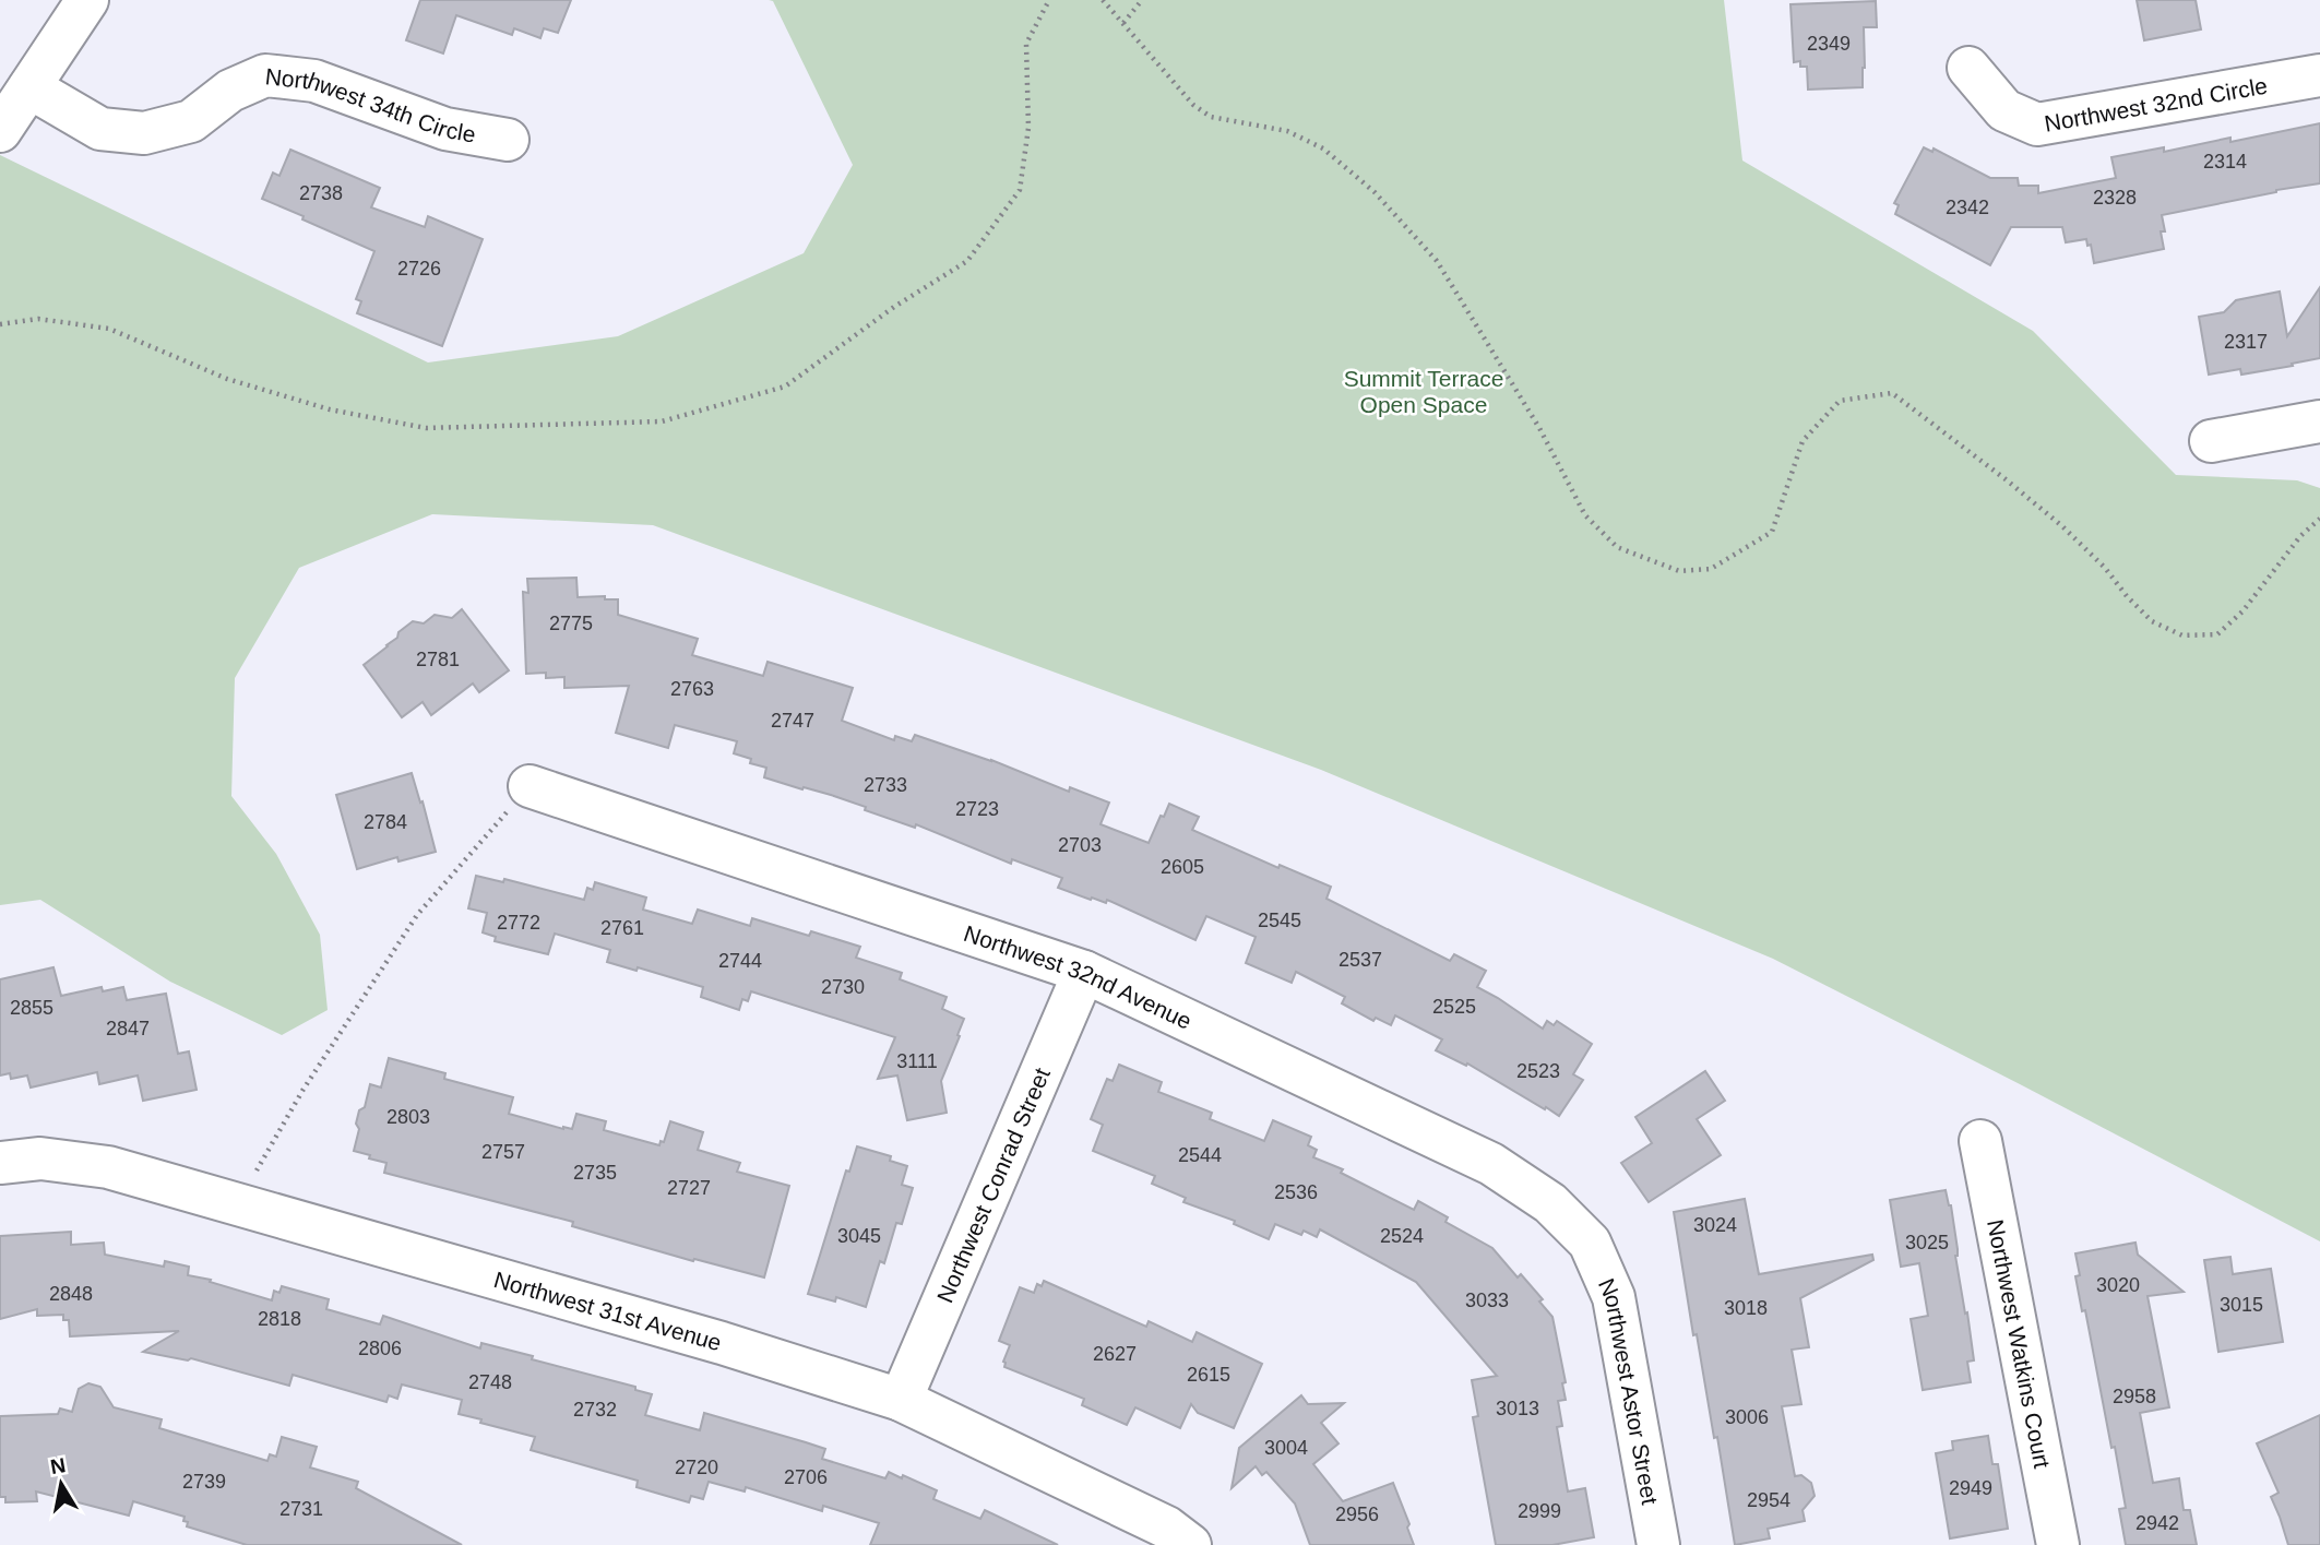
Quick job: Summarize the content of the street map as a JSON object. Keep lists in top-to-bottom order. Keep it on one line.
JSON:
{"streets":{"street":["Northwest 32nd Circle","Northwest 34th Circle","Northwest 32nd Avenue","Northwest Conrad Street","Northwest 31st Avenue","Northwest Watkins Court","Northwest Astor Street"]},"crossings":[["Northwest 32nd Avenue","Northwest Conrad Street"],["Northwest 32nd Avenue","Northwest Astor Street"],["Northwest Conrad Street","Northwest 31st Avenue"]],"parks":["Summit Terrace Open Space"],"house_numbers":["2349","2314","2738","2328","2342","2726","2317","2775","2781","2763","2747","2733","2723","2784","2703","2605","2545","2772","2761","2537","2744","2730","2525","2855","2847","3111","2523","2803","2757","2544","2735","2727","2536","3024","3045","2524","3025","3020","2848","3033","3015","3018","2818","2806","2627","2615","2748","2958","3013","2732","3006","3004","2720","2706","2739","2949","2954","2731","2999","2956","2942"],"north":"top"}
